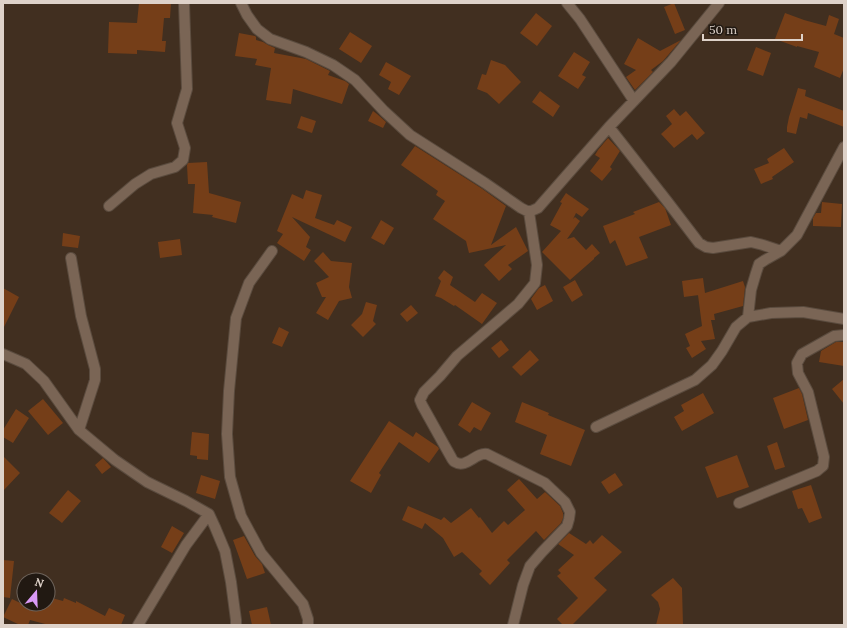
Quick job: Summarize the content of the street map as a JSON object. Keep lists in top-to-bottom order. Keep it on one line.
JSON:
{"scale_bar":"50 m","north":"top"}
